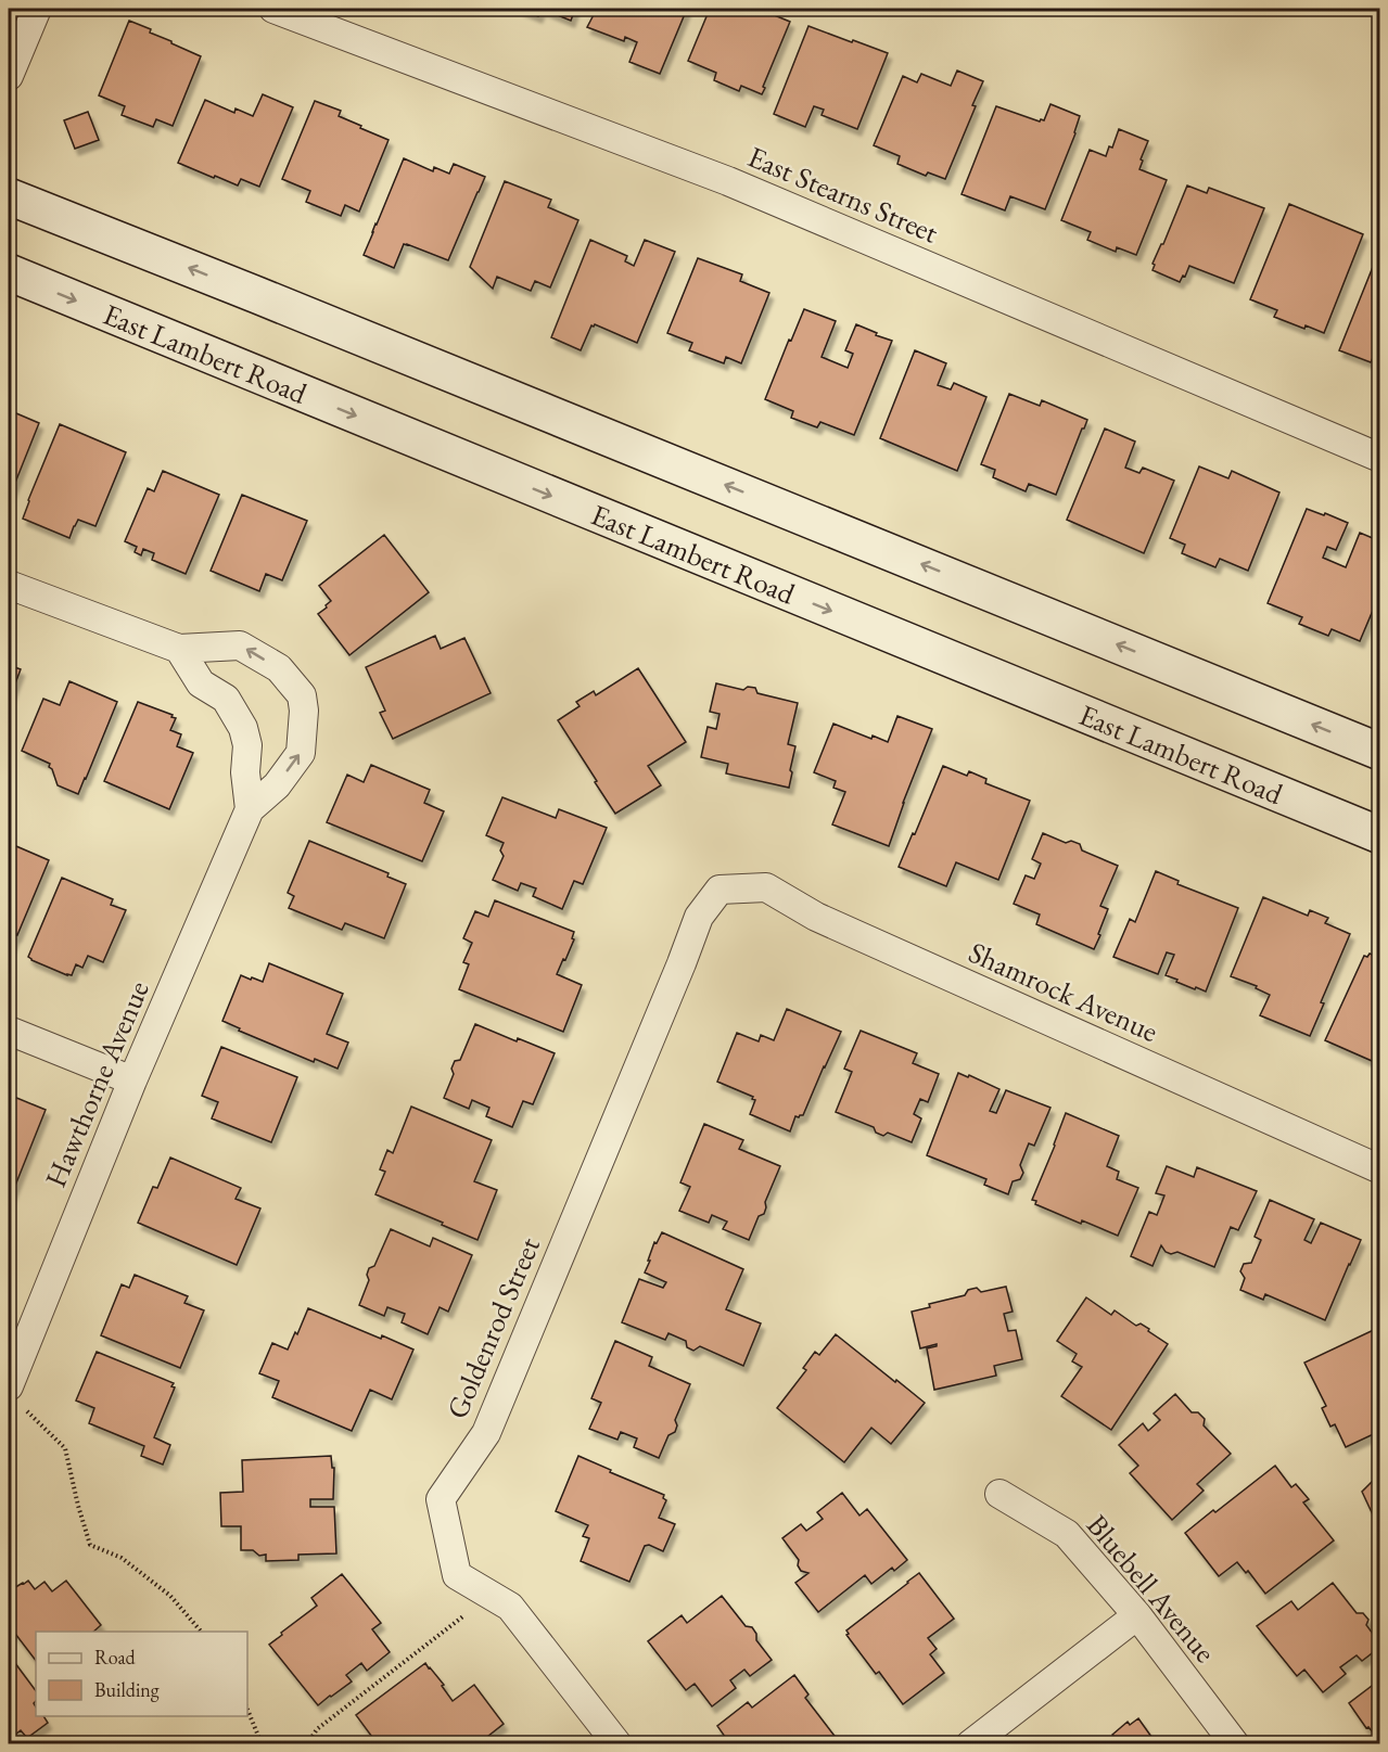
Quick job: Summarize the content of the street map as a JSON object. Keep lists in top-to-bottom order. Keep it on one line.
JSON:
{"streets":{"main road":["East Lambert Road"],"street":["East Stearns Street","Shamrock Avenue","Hawthorne Avenue","Goldenrod Street","Bluebell Avenue"]},"crossings":[["Shamrock Avenue","Goldenrod Street"]],"legend":["Road","Building"]}
